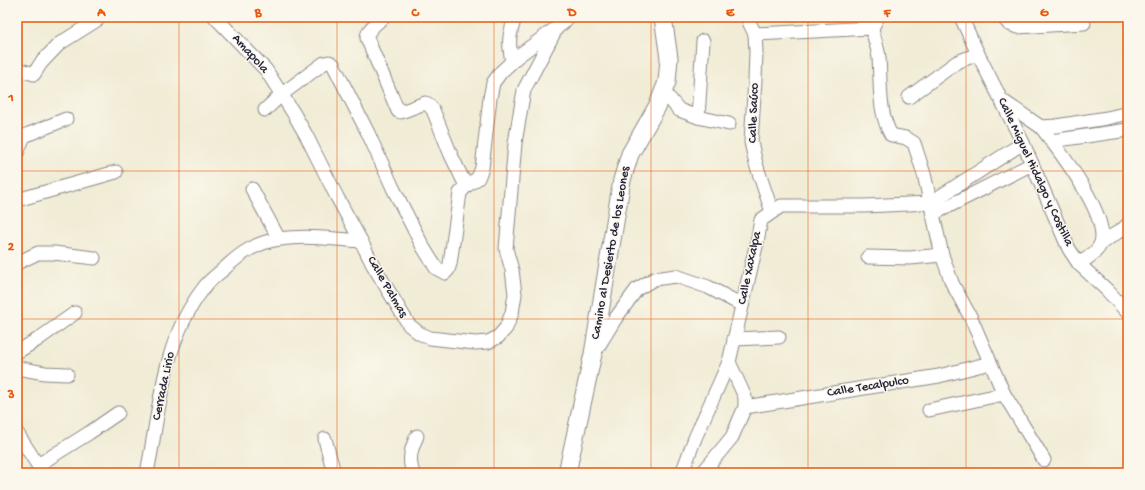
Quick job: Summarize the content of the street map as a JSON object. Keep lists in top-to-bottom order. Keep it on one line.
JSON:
{"streets":{"main road":["Camino al Desierto de los Leones"],"street":["Amapola","Calle Saúco","Calle Miguel Hidalgo y Costilla","Calle Xaxalpa","Calle Palmas","Cerrada Lirio","Calle Tecalpulco"]},"crossings":[["Amapola","Calle Palmas"],["Calle Saúco","Calle Xaxalpa"],["Calle Palmas","Cerrada Lirio"]],"grid":{"columns":["A","B","C","D","E","F","G"],"rows":["1","2","3"]}}
